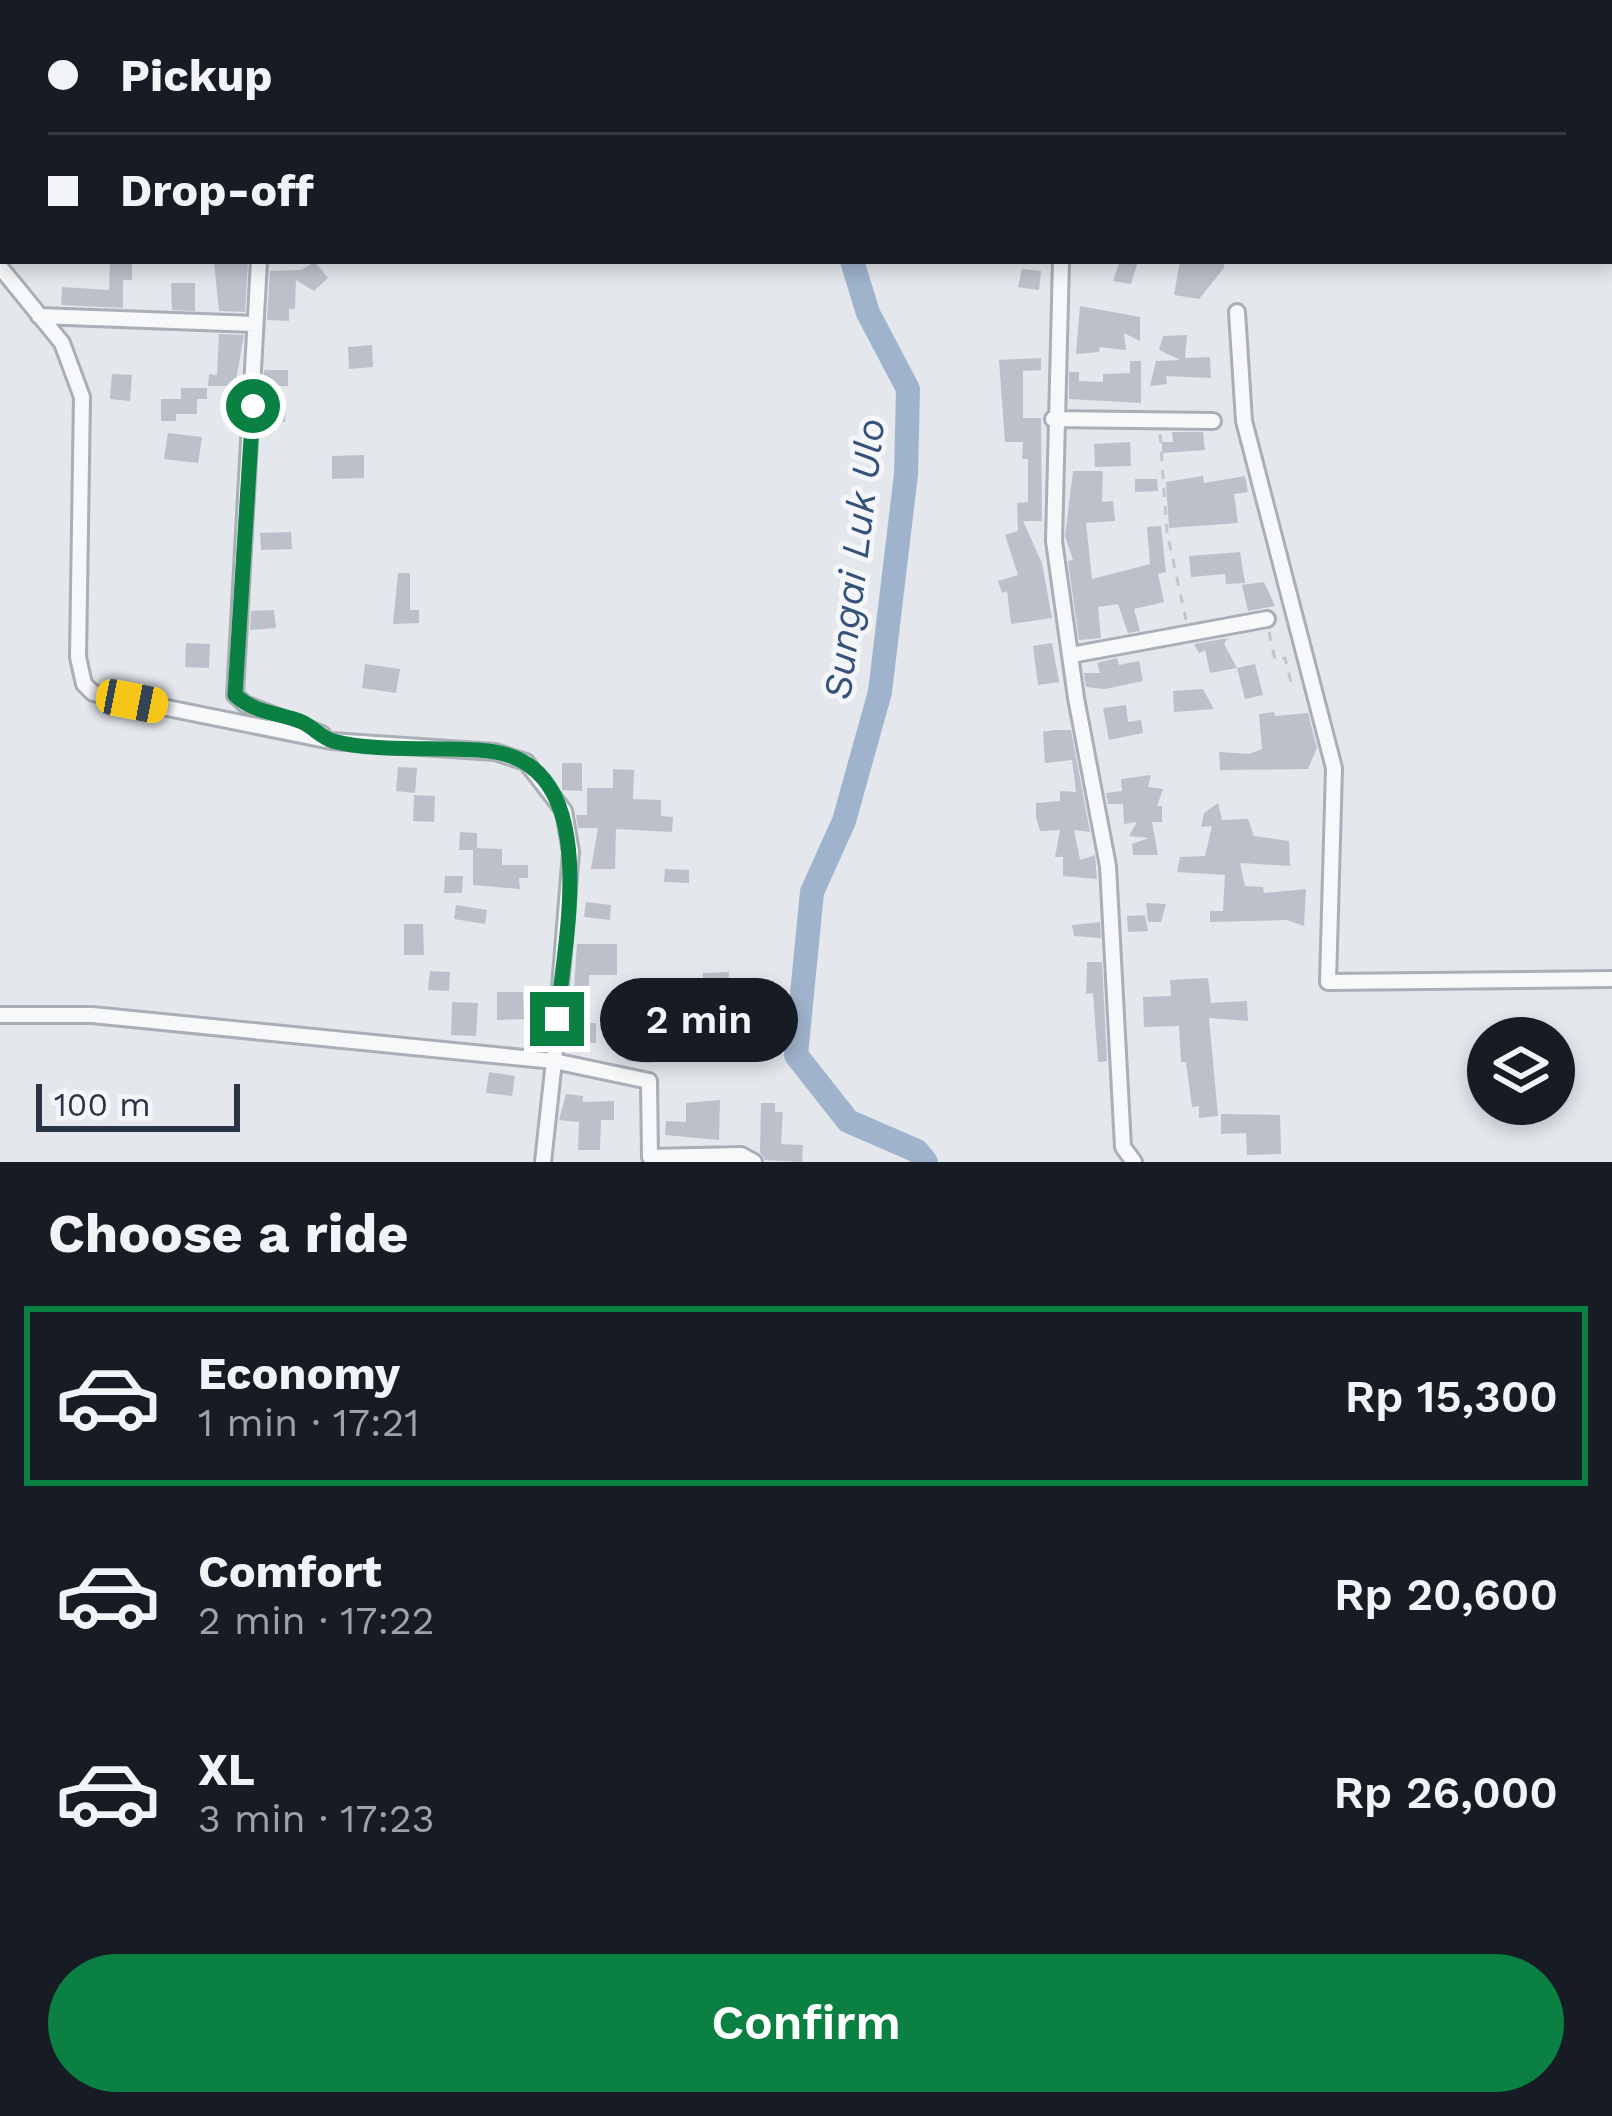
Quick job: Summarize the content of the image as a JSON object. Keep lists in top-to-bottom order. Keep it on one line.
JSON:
{"water":["Sungai Luk Ulo"],"scale_bar":"100 m","page":{"banner":["Pickup","Drop-off"],"bubble":"2 min","scale":"100 m","heading":"Choose a ride","list":[{"name":"Economy","note":"1 min · 17:21","value":"Rp 15,300"},{"name":"Comfort","note":"2 min · 17:22","value":"Rp 20,600"},{"name":"XL","note":"3 min · 17:23","value":"Rp 26,000"}],"buttons":"Confirm"}}
